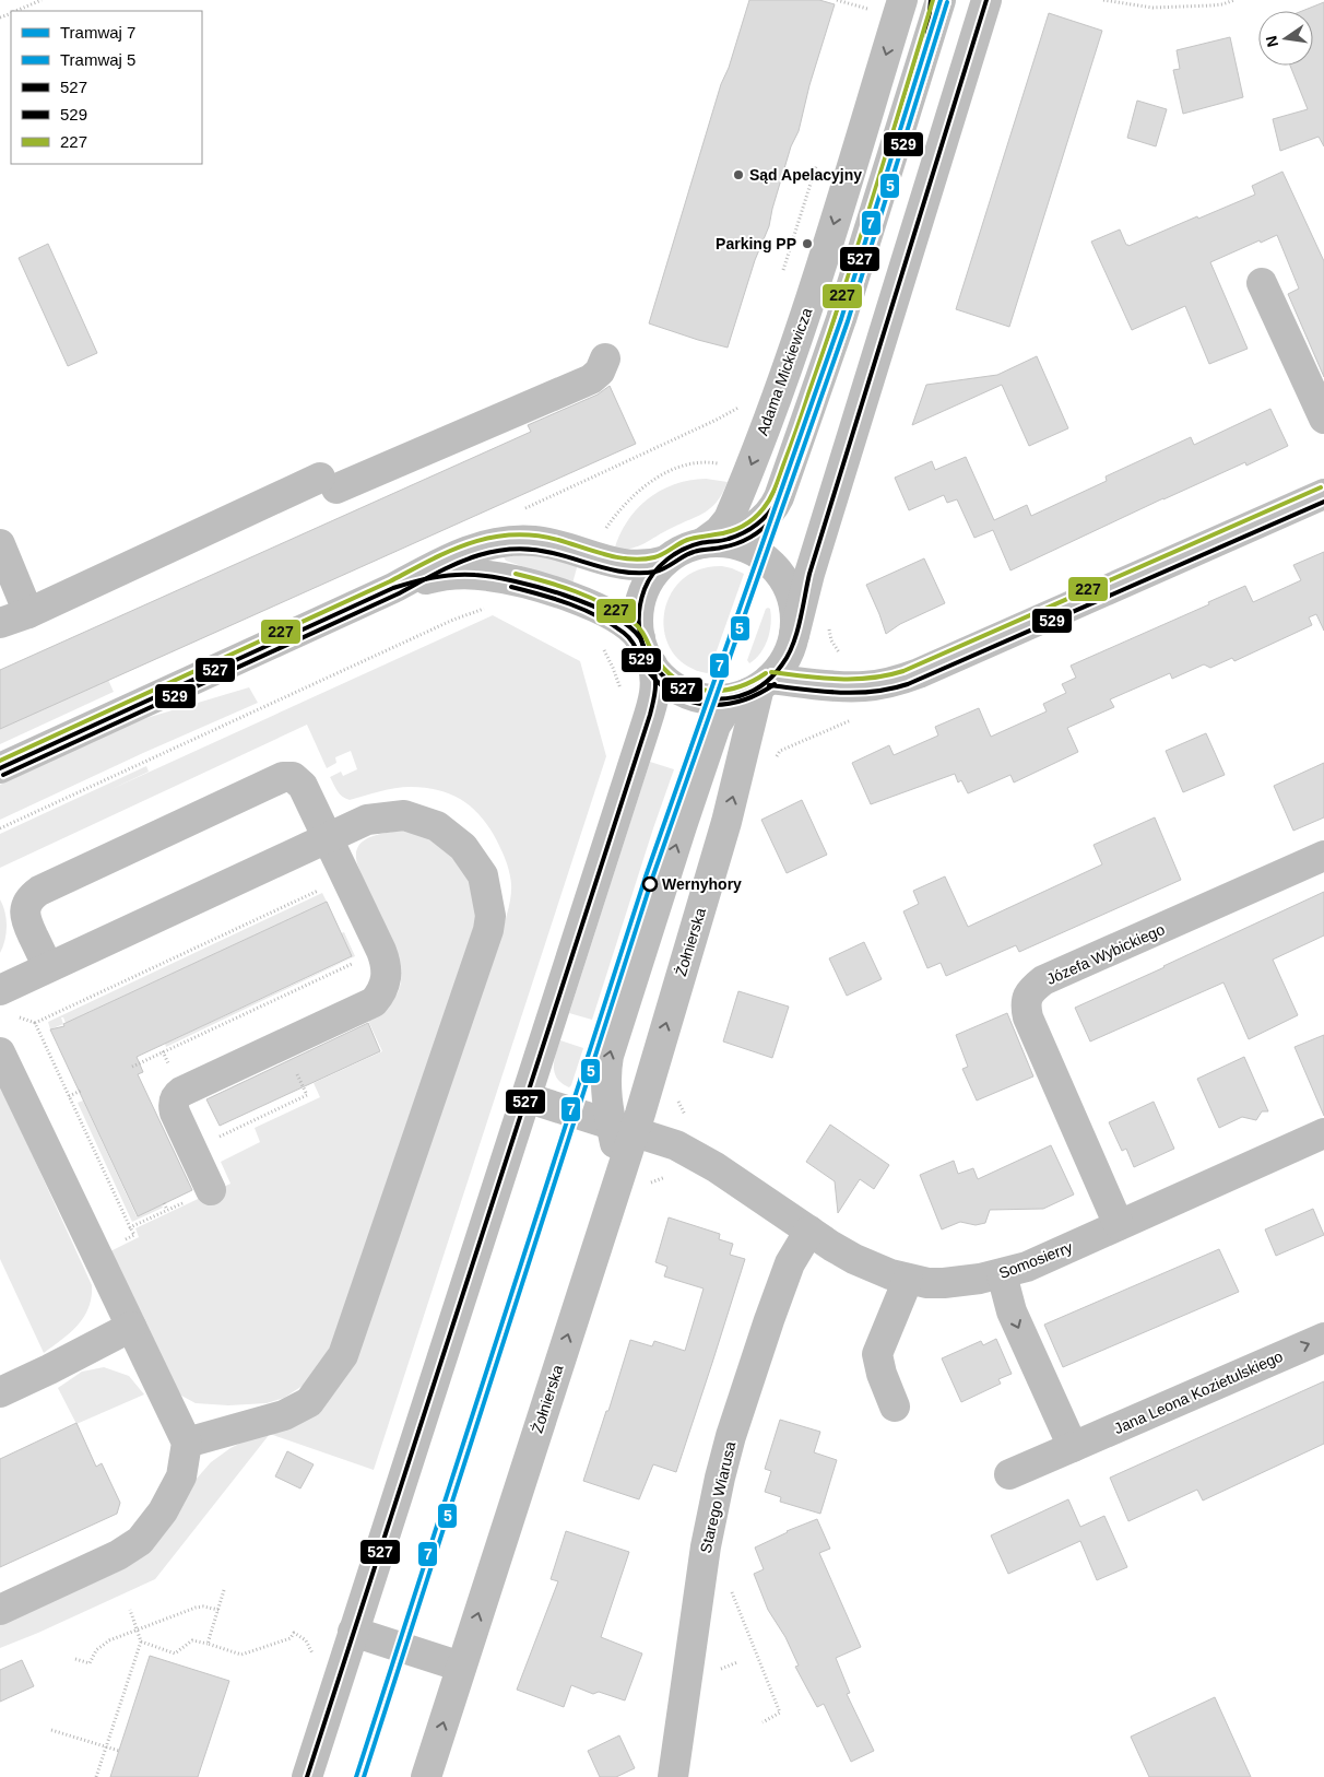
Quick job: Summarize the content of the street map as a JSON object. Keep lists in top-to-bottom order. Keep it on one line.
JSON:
{"streets":{"street":["Adama Mickiewicza","Żołnierska","Józefa Wybickiego","Somosierry","Jana Leona Kozietulskiego","Starego Wiarusa"]},"crossings":[["Adama Mickiewicza","Żołnierska"],["Żołnierska","Somosierry"],["Józefa Wybickiego","Somosierry"],["Somosierry","Starego Wiarusa"]],"one_way":["Jana Leona Kozietulskiego"],"places":["Sąd Apelacyjny","Parking PP","Wernyhory"],"lines":["tram line 7","transit line 527","transit line 227","tram line 5","transit line 529"],"legend":["Tramwaj 7","Tramwaj 5","527","529","227"],"north":"left"}
